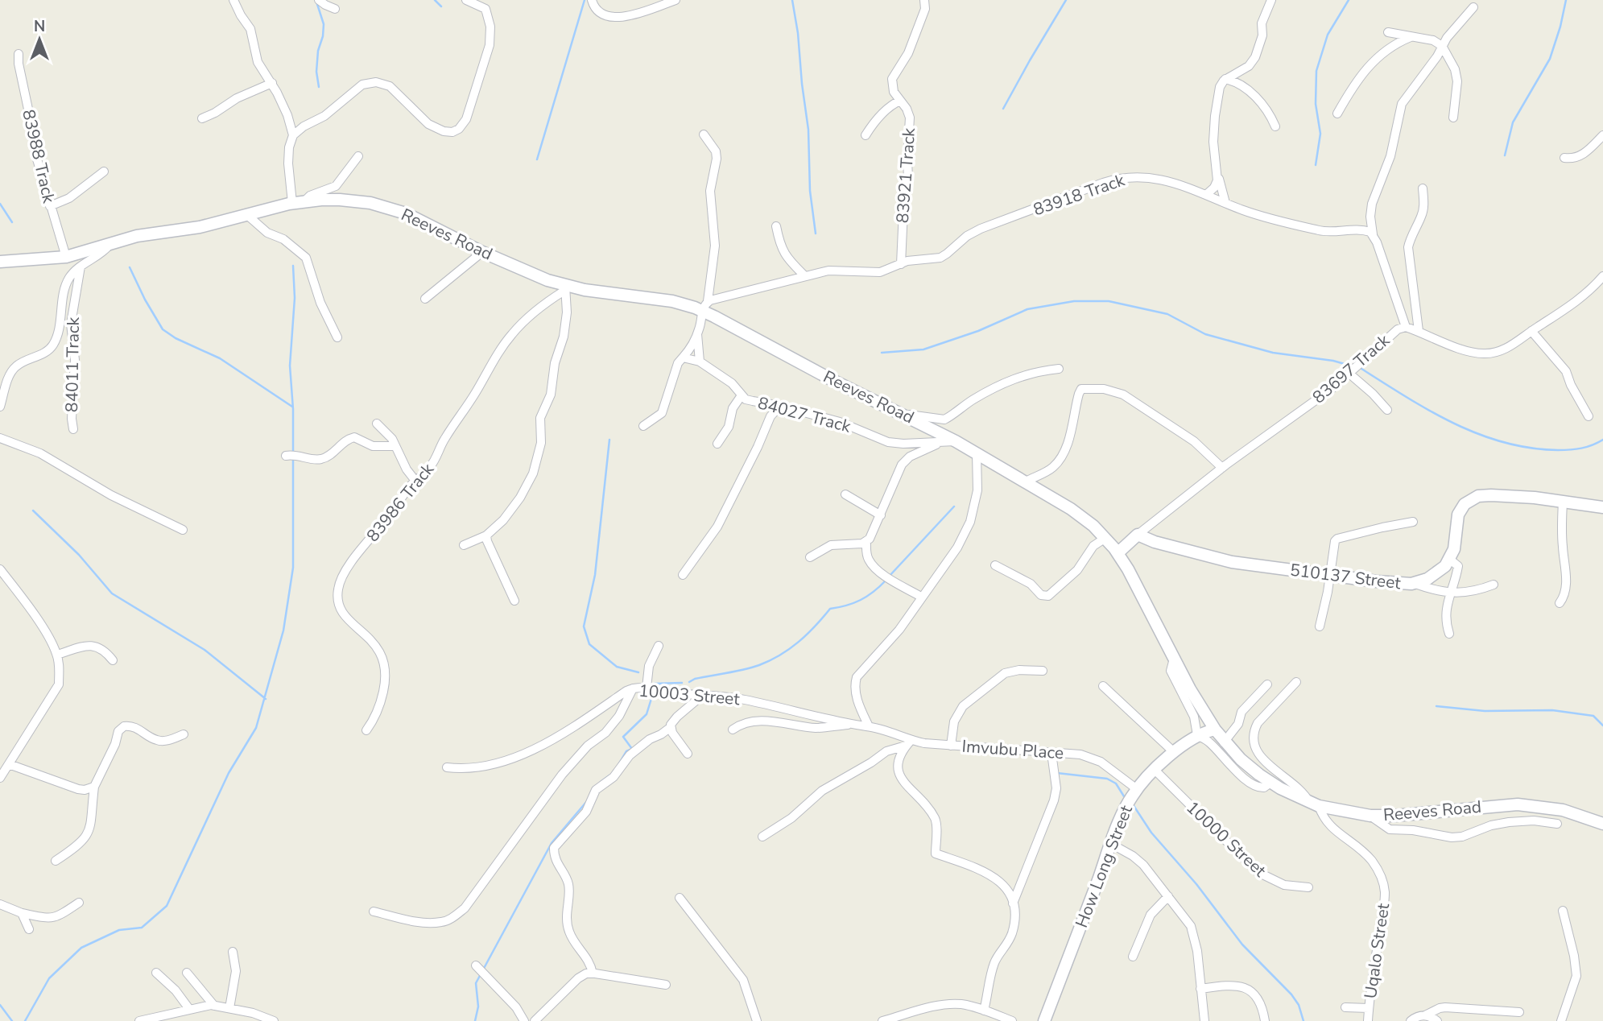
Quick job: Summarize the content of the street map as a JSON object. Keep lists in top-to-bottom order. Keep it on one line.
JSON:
{"streets":{"street":["83988 Track","83921 Track","83918 Track","Reeves Road","84011 Track","83697 Track","84027 Track","83986 Track","510137 Street","10003 Street","Imvubu Place","10000 Street","How Long Street","Uqalo Street"]},"crossings":[["83988 Track","Reeves Road"],["83921 Track","83918 Track"],["83918 Track","Reeves Road"],["Reeves Road","83697 Track"],["Reeves Road","84027 Track"],["Reeves Road","83986 Track"],["Reeves Road","How Long Street"],["Reeves Road","Uqalo Street"],["83697 Track","510137 Street"],["10003 Street","Imvubu Place"],["Imvubu Place","How Long Street"],["10000 Street","How Long Street"]],"north":"top"}
